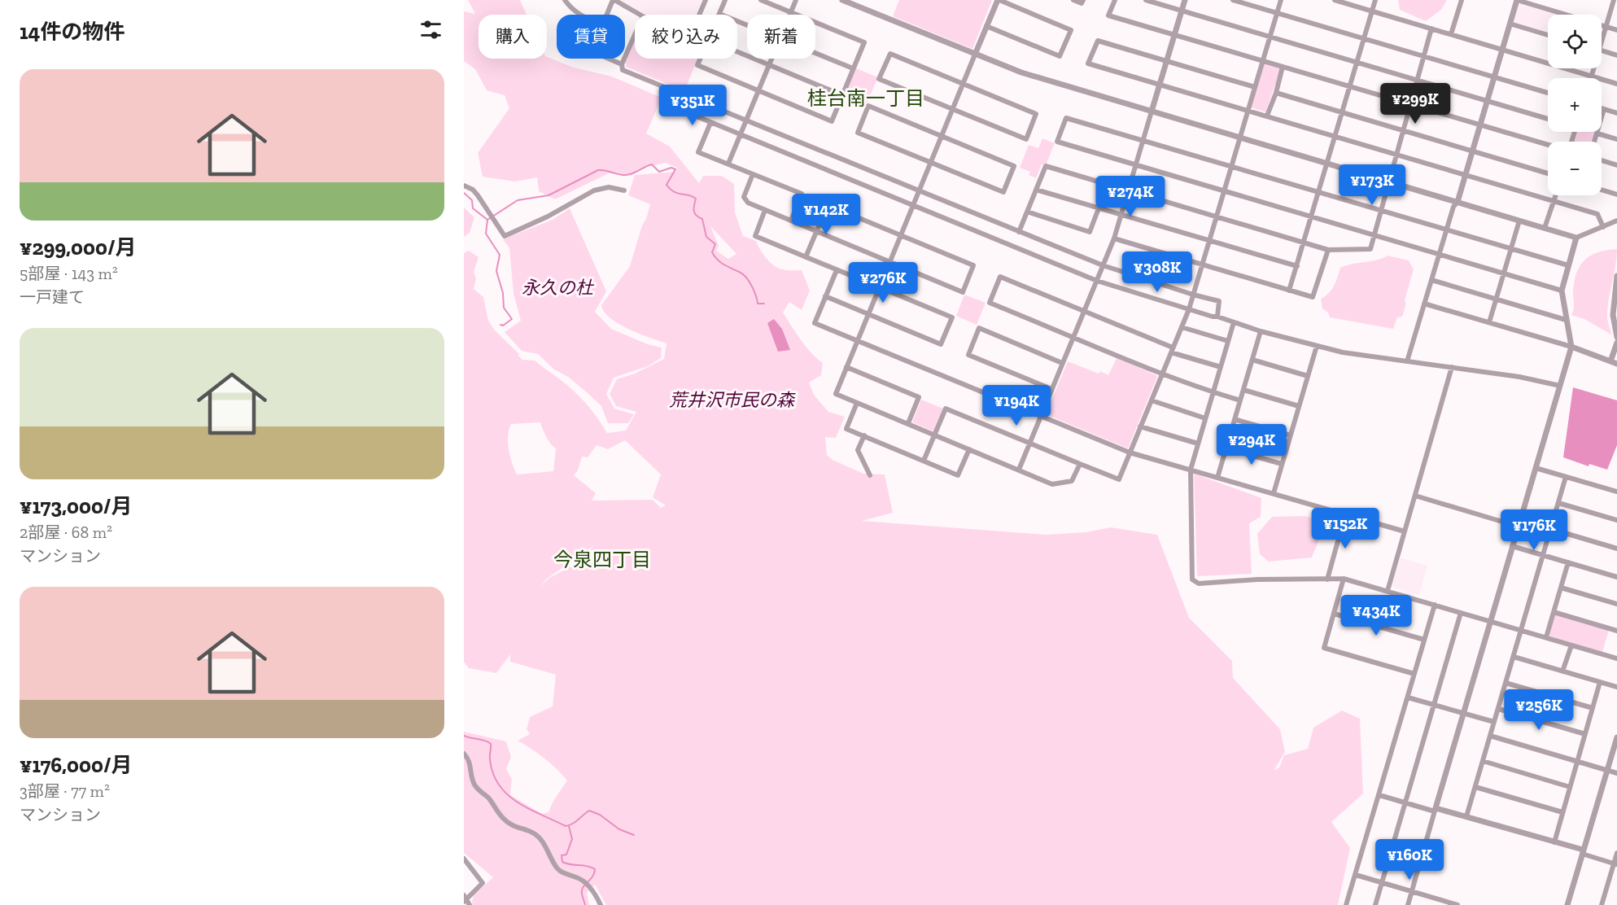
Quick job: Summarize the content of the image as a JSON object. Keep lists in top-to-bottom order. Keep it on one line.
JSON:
{"districts":["桂台南一丁目","今泉四丁目"],"parks":["永久の杜","荒井沢市民の森"],"page":{"heading":"14件の物件","map_buttons":["+","−"],"chip":["購入","賃貸","絞り込み","新着"],"list":[{"name":"¥299,000/月","note":"5部屋 · 143 m² · 一戸建て"},{"name":"¥173,000/月","note":"2部屋 · 68 m² · マンション"},{"name":"¥176,000/月","note":"3部屋 · 77 m² · マンション"}],"price":["¥299K","¥351K","¥173K","¥274K","¥142K","¥308K","¥276K","¥194K","¥294K","¥152K","¥176K","¥434K","¥256K","¥160K"]}}
